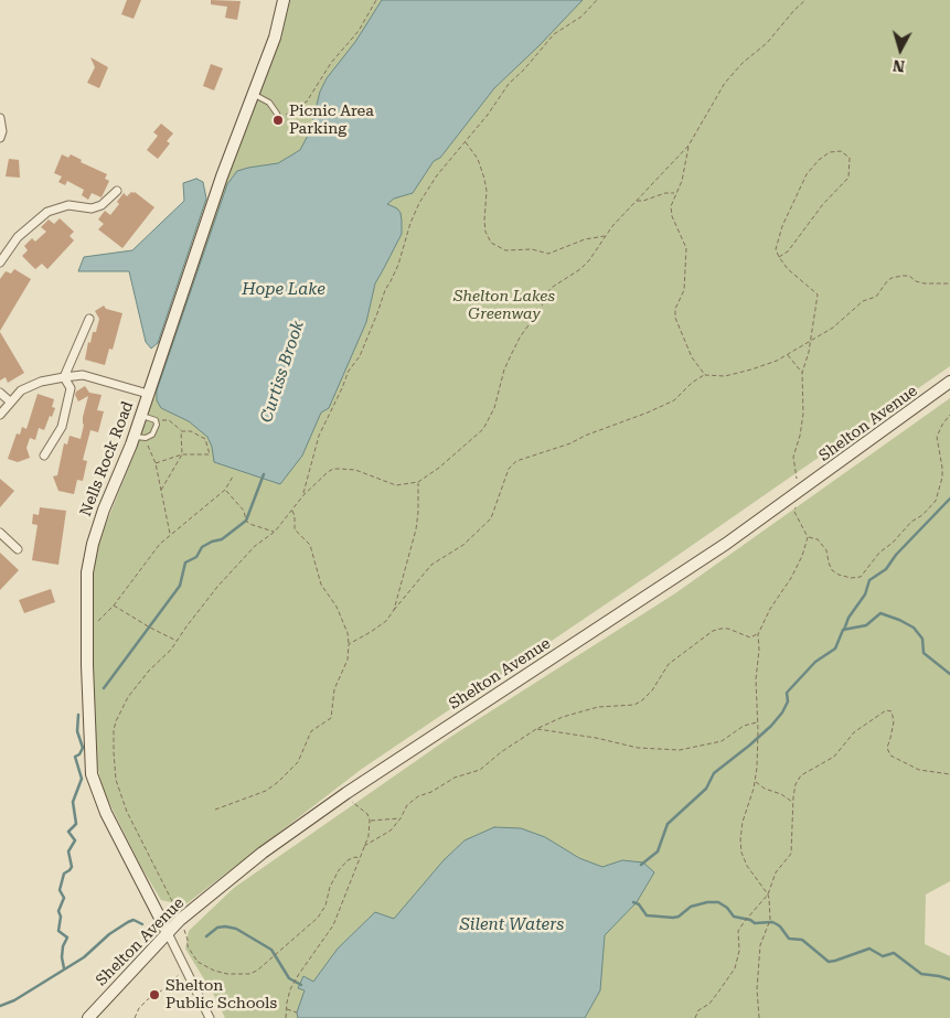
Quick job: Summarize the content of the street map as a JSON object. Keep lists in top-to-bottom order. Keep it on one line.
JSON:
{"streets":{"main road":["Shelton Avenue","Nells Rock Road"]},"crossings":[["Shelton Avenue","Nells Rock Road"]],"water":["Hope Lake","Curtiss Brook","Silent Waters"],"parks":["Shelton Lakes Greenway"],"places":["Picnic Area Parking","Shelton Public Schools"],"north":"bottom"}
